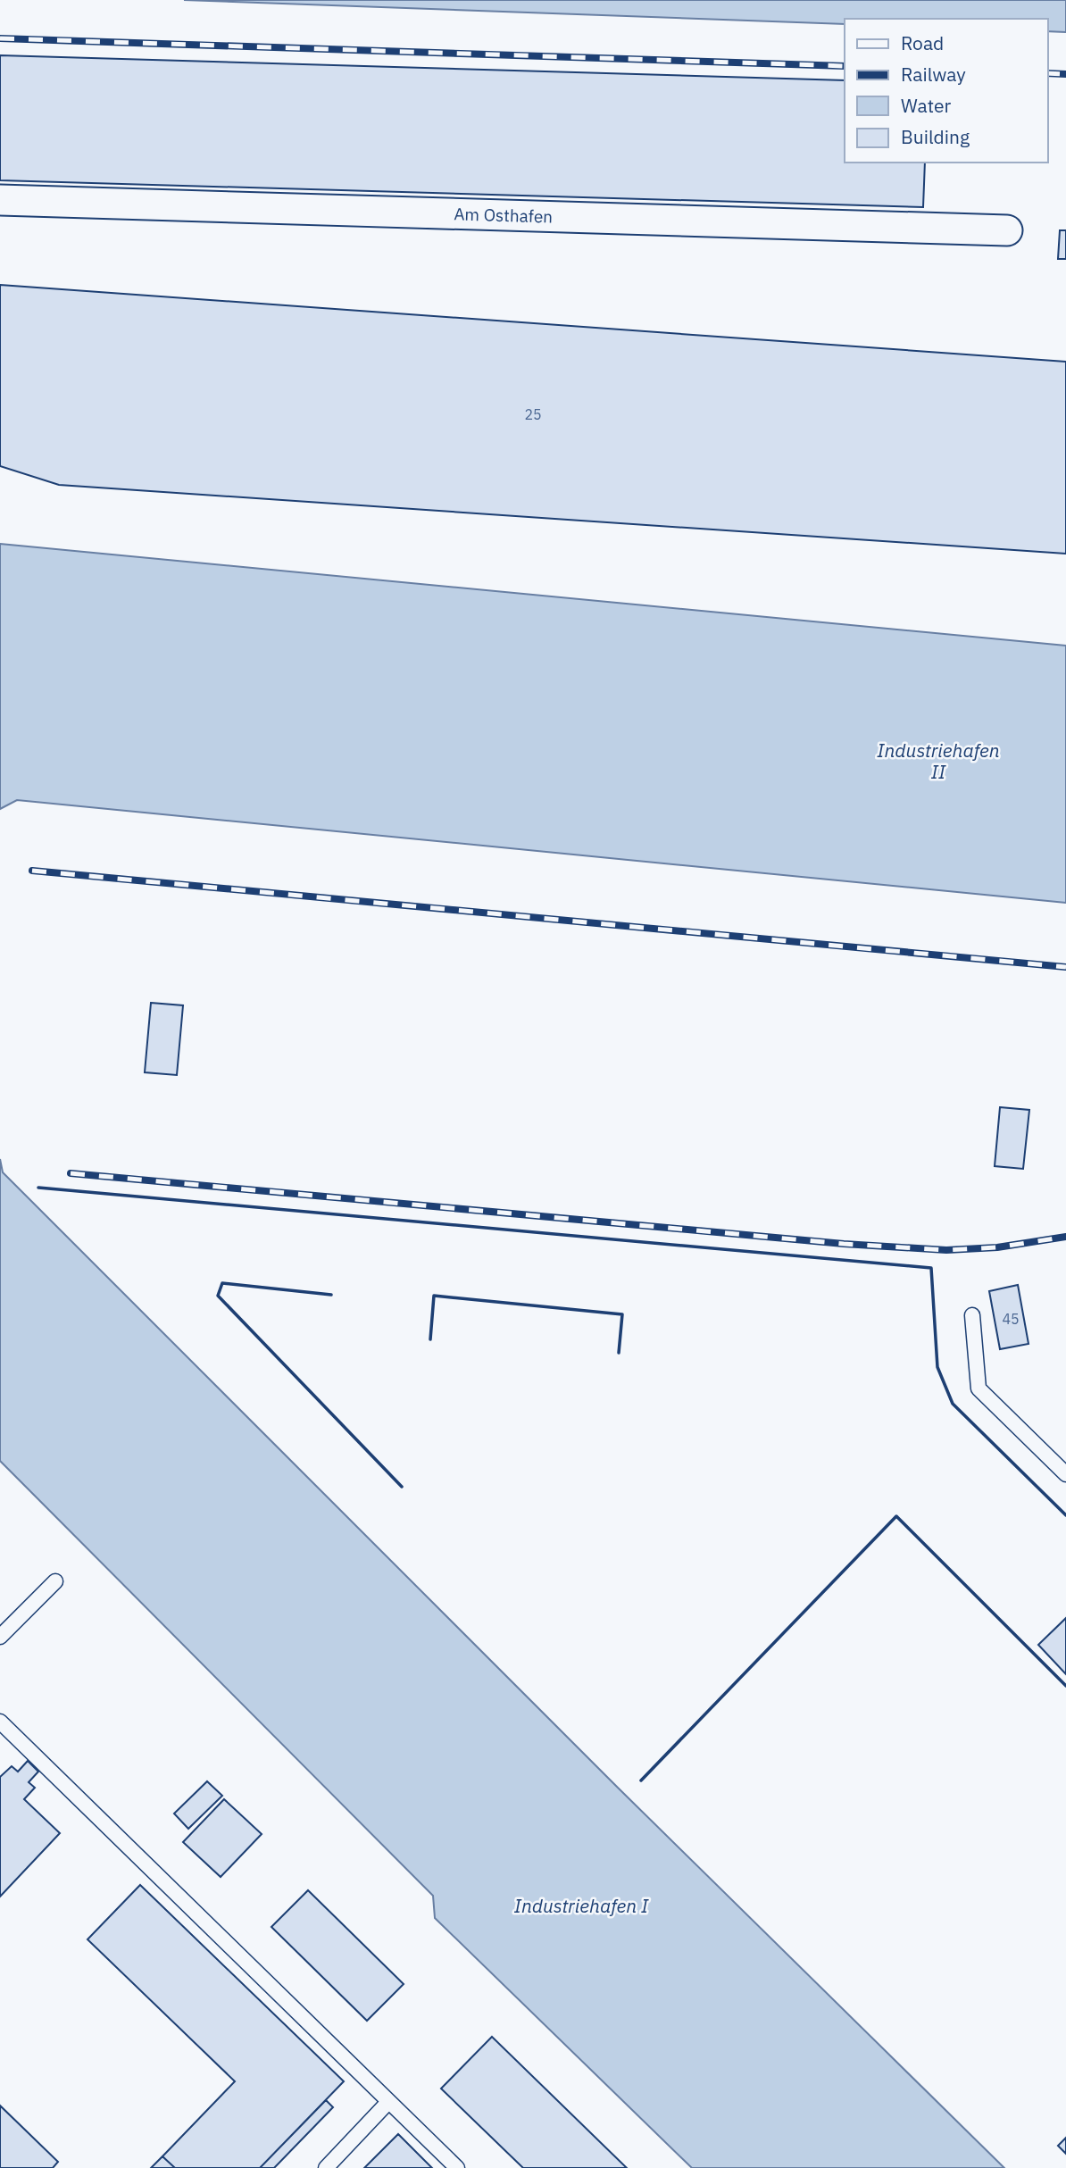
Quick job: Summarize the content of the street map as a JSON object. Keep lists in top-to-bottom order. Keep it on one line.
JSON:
{"streets":{"street":["Am Osthafen"]},"water":["Industriehafen II","Industriehafen I"],"house_numbers":["25","45"],"legend":["Road","Railway","Water","Building"]}
